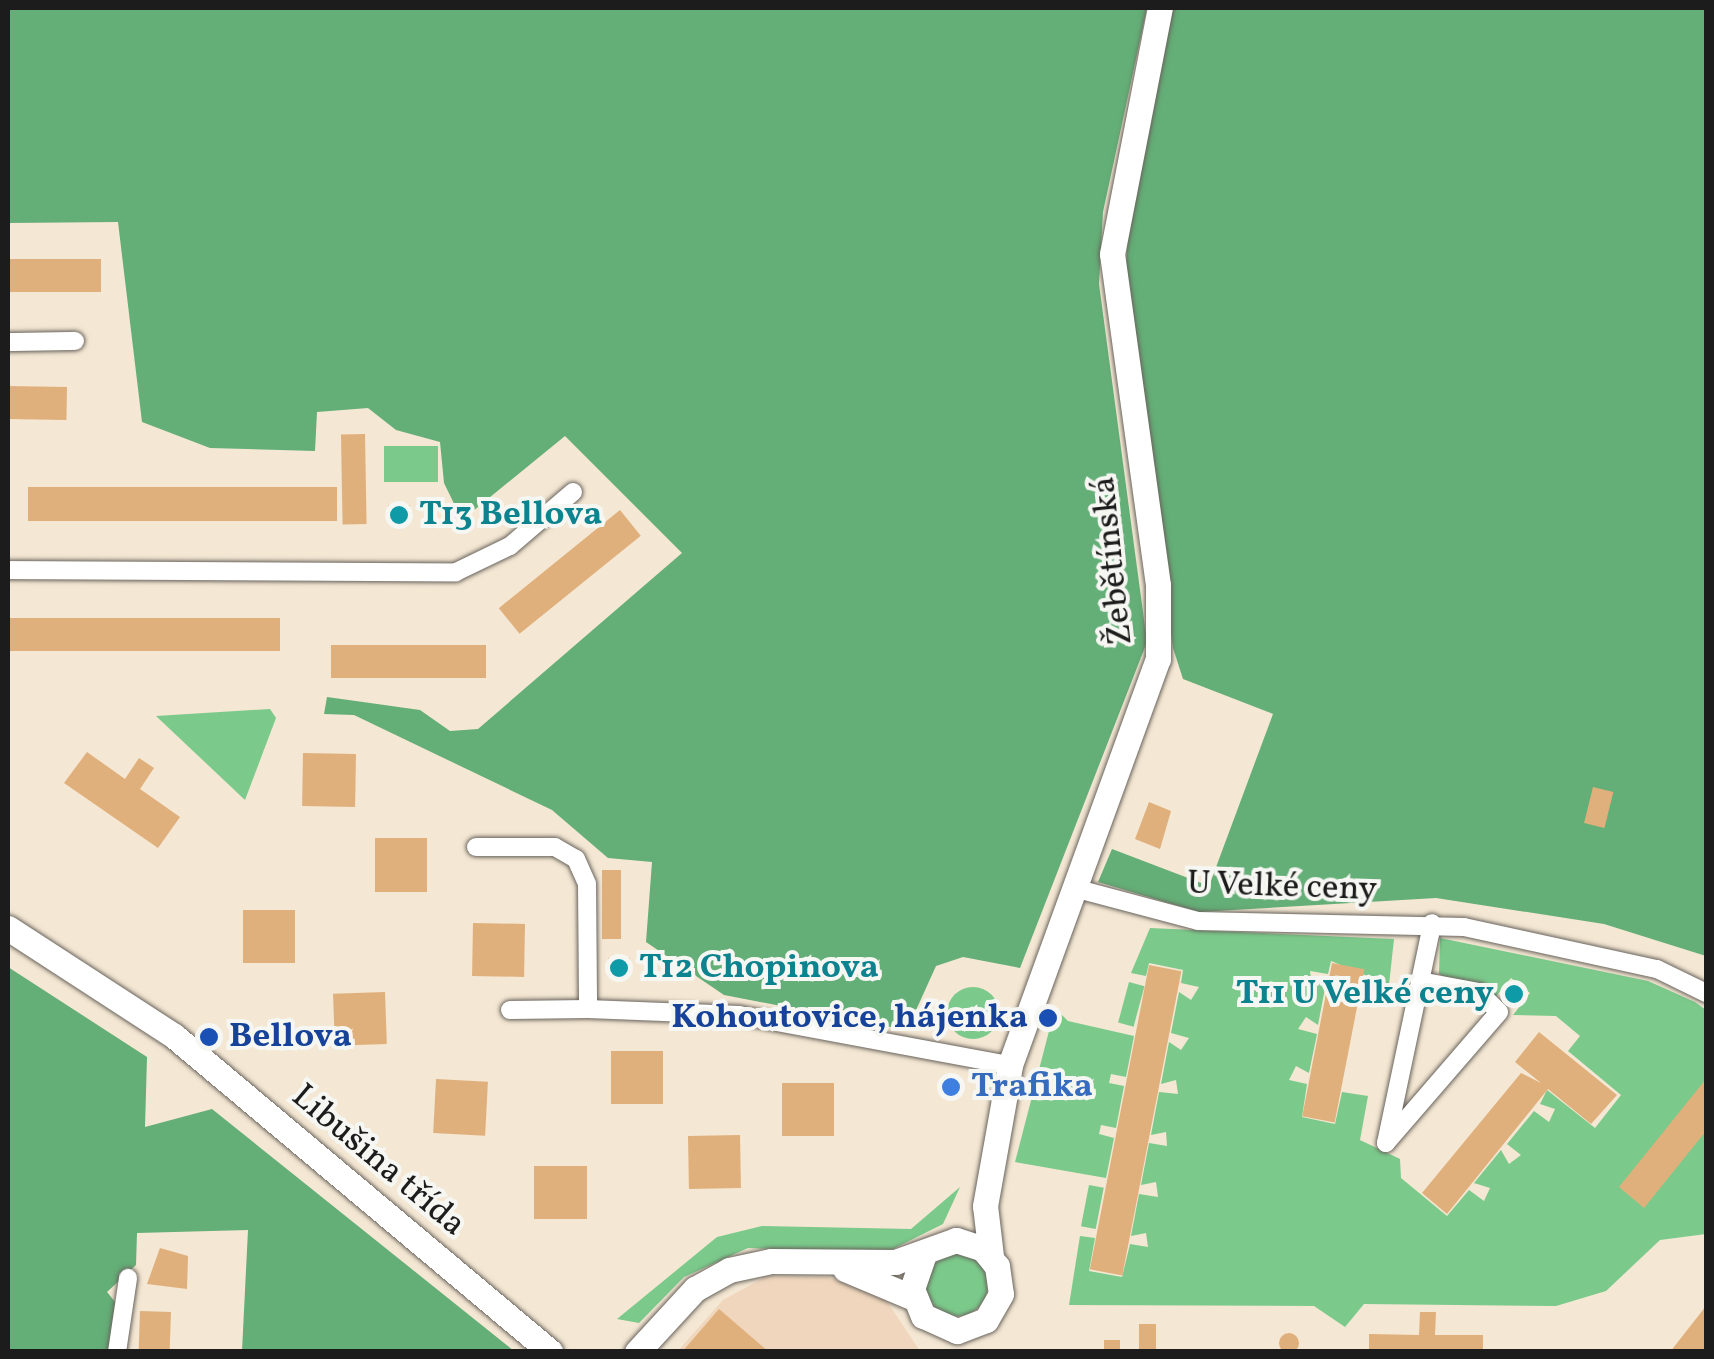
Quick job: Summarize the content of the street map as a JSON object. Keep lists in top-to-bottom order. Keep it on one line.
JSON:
{"streets":{"street":["Žebětínská","U Velké ceny","Libušina třída"]},"crossings":[["Žebětínská","U Velké ceny"]],"places":["T13 Bellova","T12 Chopinova","T11 U Velké ceny","Kohoutovice, hájenka","Bellova","Trafika"]}
